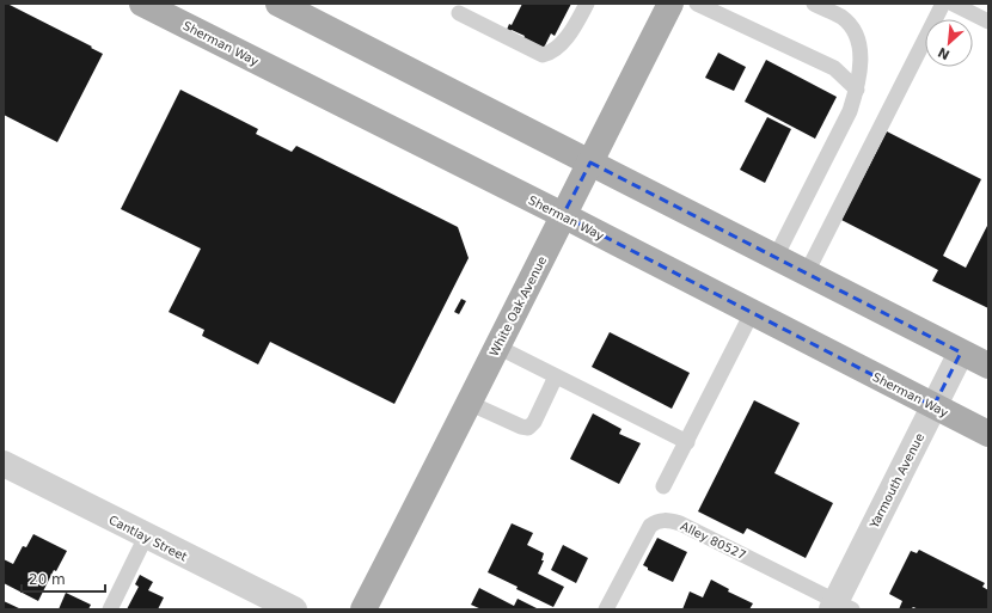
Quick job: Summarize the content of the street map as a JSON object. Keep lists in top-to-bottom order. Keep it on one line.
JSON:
{"streets":{"main road":["Sherman Way","White Oak Avenue"],"street":["Yarmouth Avenue","Cantlay Street"],"lane":["Alley 80527"]},"crossings":[["Sherman Way","White Oak Avenue"],["Sherman Way","Yarmouth Avenue"],["Yarmouth Avenue","Alley 80527"]],"scale_bar":"20 m","north":"bottom left"}
